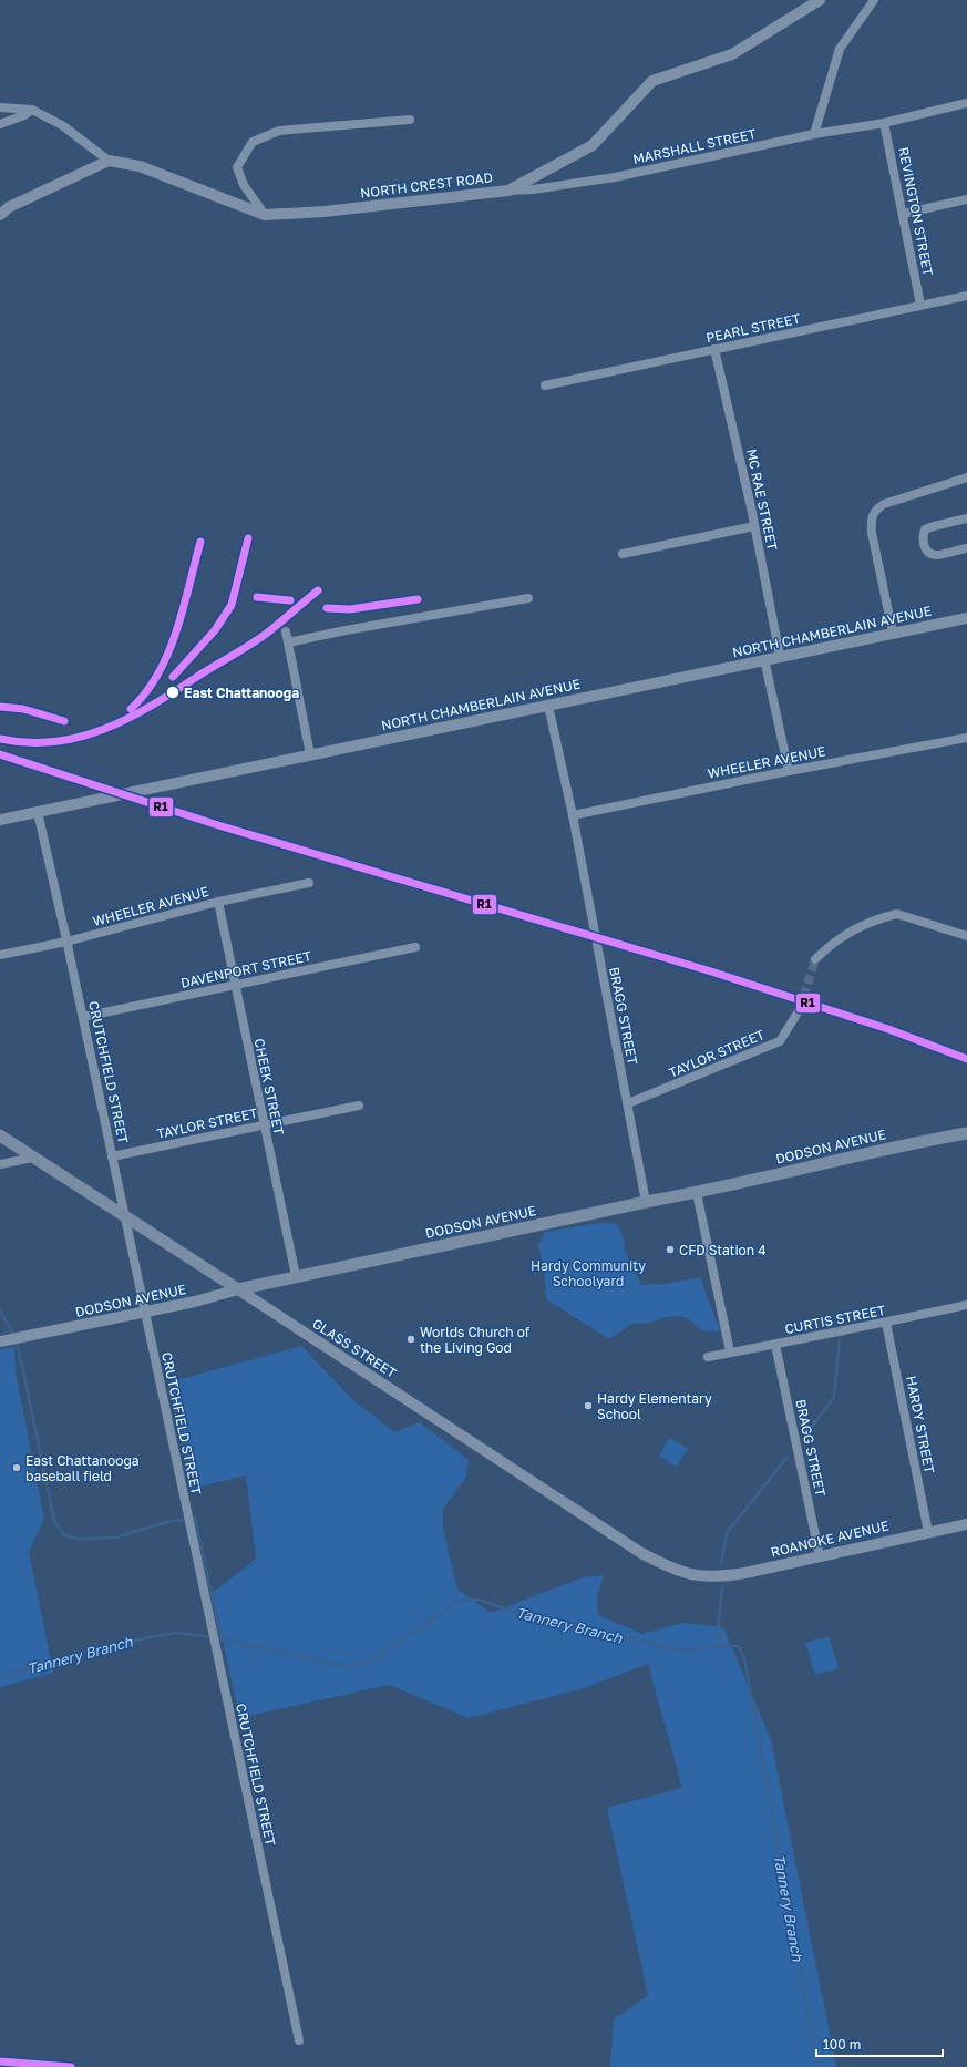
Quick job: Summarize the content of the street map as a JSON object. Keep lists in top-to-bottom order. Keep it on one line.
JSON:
{"streets":{"main road":["DODSON AVENUE","GLASS STREET"],"street":["MARSHALL STREET","NORTH CREST ROAD","REVINGTON STREET","PEARL STREET","MC RAE STREET","NORTH CHAMBERLAIN AVENUE","WHEELER AVENUE","DAVENPORT STREET","BRAGG STREET","TAYLOR STREET","CRUTCHFIELD STREET","CHEEK STREET","CURTIS STREET","HARDY STREET","ROANOKE AVENUE"]},"crossings":[["MARSHALL STREET","NORTH CREST ROAD"],["MARSHALL STREET","REVINGTON STREET"],["REVINGTON STREET","PEARL STREET"],["PEARL STREET","MC RAE STREET"],["MC RAE STREET","NORTH CHAMBERLAIN AVENUE"],["NORTH CHAMBERLAIN AVENUE","BRAGG STREET"],["NORTH CHAMBERLAIN AVENUE","CRUTCHFIELD STREET"],["WHEELER AVENUE","BRAGG STREET"],["WHEELER AVENUE","CRUTCHFIELD STREET"],["WHEELER AVENUE","CHEEK STREET"],["DAVENPORT STREET","CRUTCHFIELD STREET"],["DAVENPORT STREET","CHEEK STREET"],["BRAGG STREET","TAYLOR STREET"],["BRAGG STREET","DODSON AVENUE"],["BRAGG STREET","CURTIS STREET"],["BRAGG STREET","ROANOKE AVENUE"],["TAYLOR STREET","CRUTCHFIELD STREET"],["TAYLOR STREET","CHEEK STREET"],["CRUTCHFIELD STREET","DODSON AVENUE"],["CRUTCHFIELD STREET","GLASS STREET"],["CHEEK STREET","DODSON AVENUE"],["DODSON AVENUE","GLASS STREET"],["CURTIS STREET","HARDY STREET"],["GLASS STREET","ROANOKE AVENUE"],["HARDY STREET","ROANOKE AVENUE"]],"water":["Tannery Branch"],"parks":["Hardy Community Schoolyard"],"places":["East Chattanooga","CFD Station 4","Worlds Church of the Living God","Hardy Elementary School","East Chattanooga baseball field"],"lines":["transit line R1"],"scale_bar":"100 m"}
